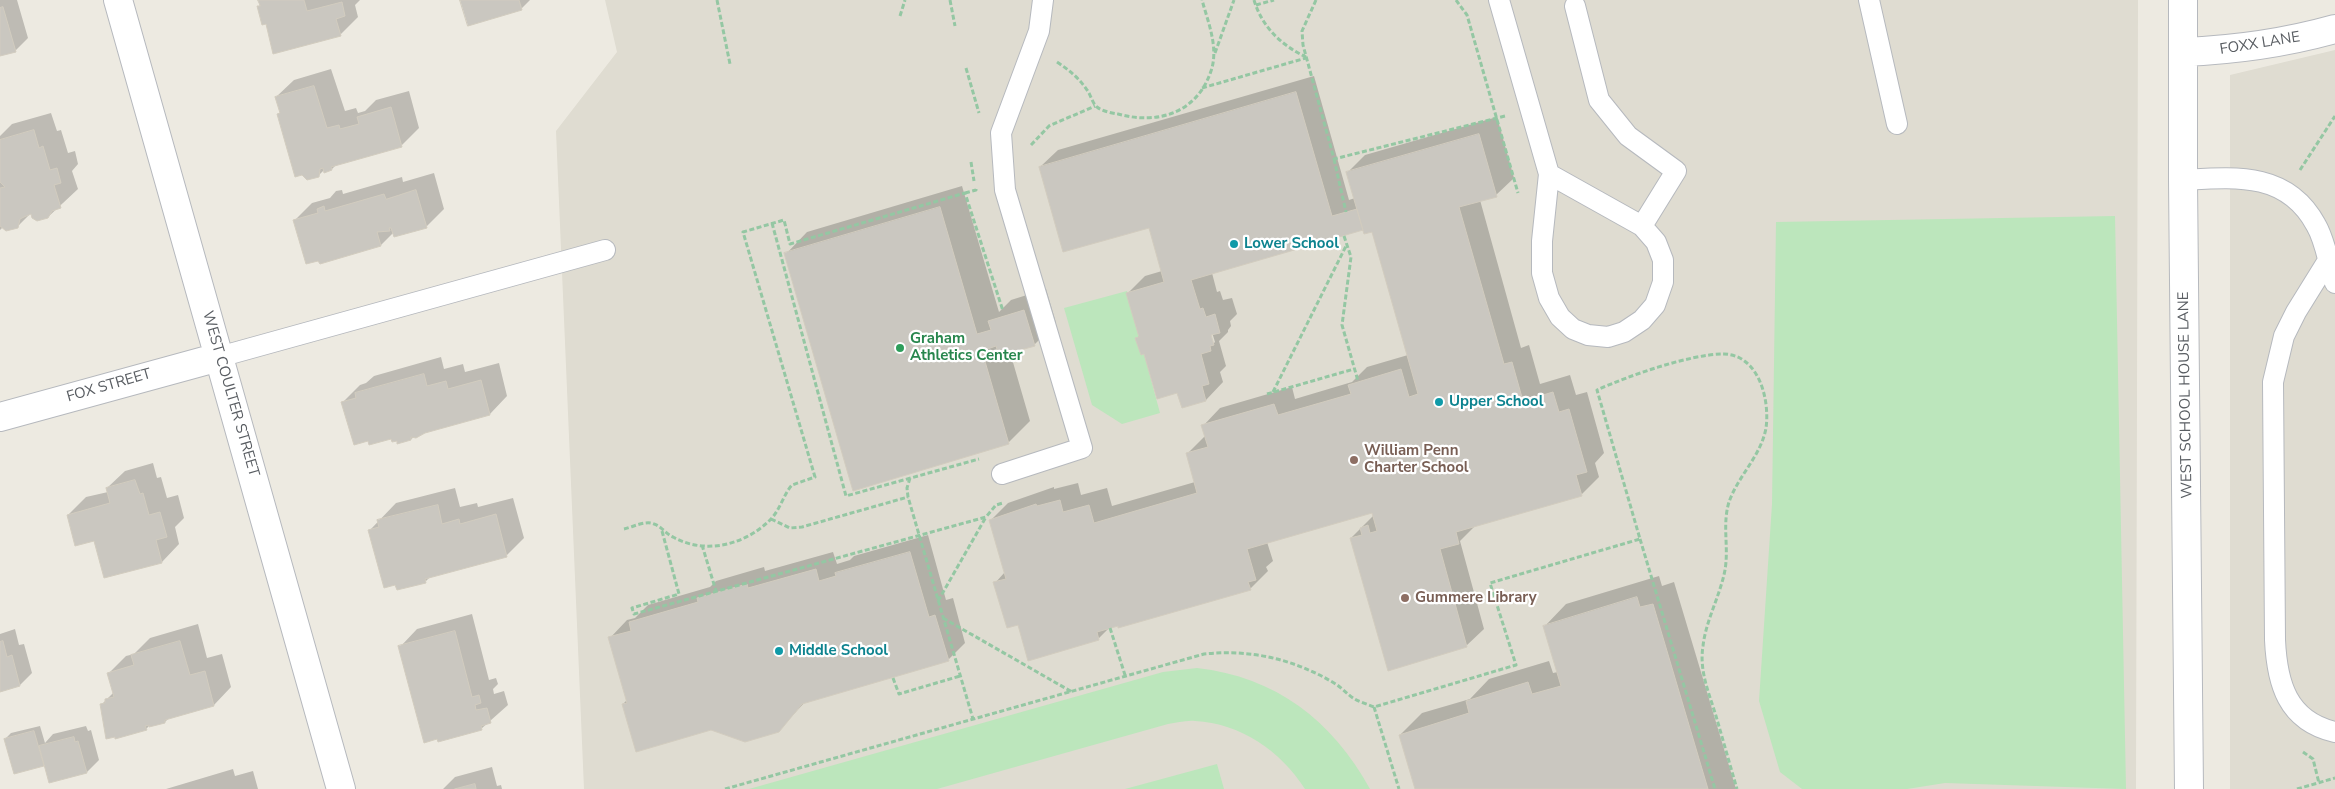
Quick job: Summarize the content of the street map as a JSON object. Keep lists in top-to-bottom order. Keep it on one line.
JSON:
{"streets":{"street":["FOXX LANE","FOX STREET","WEST COULTER STREET","WEST SCHOOL HOUSE LANE"]},"crossings":[["FOXX LANE","WEST SCHOOL HOUSE LANE"],["FOX STREET","WEST COULTER STREET"]],"places":["Lower School","Graham Athletics Center","Upper School","William Penn Charter School","Gummere Library","Middle School"]}
